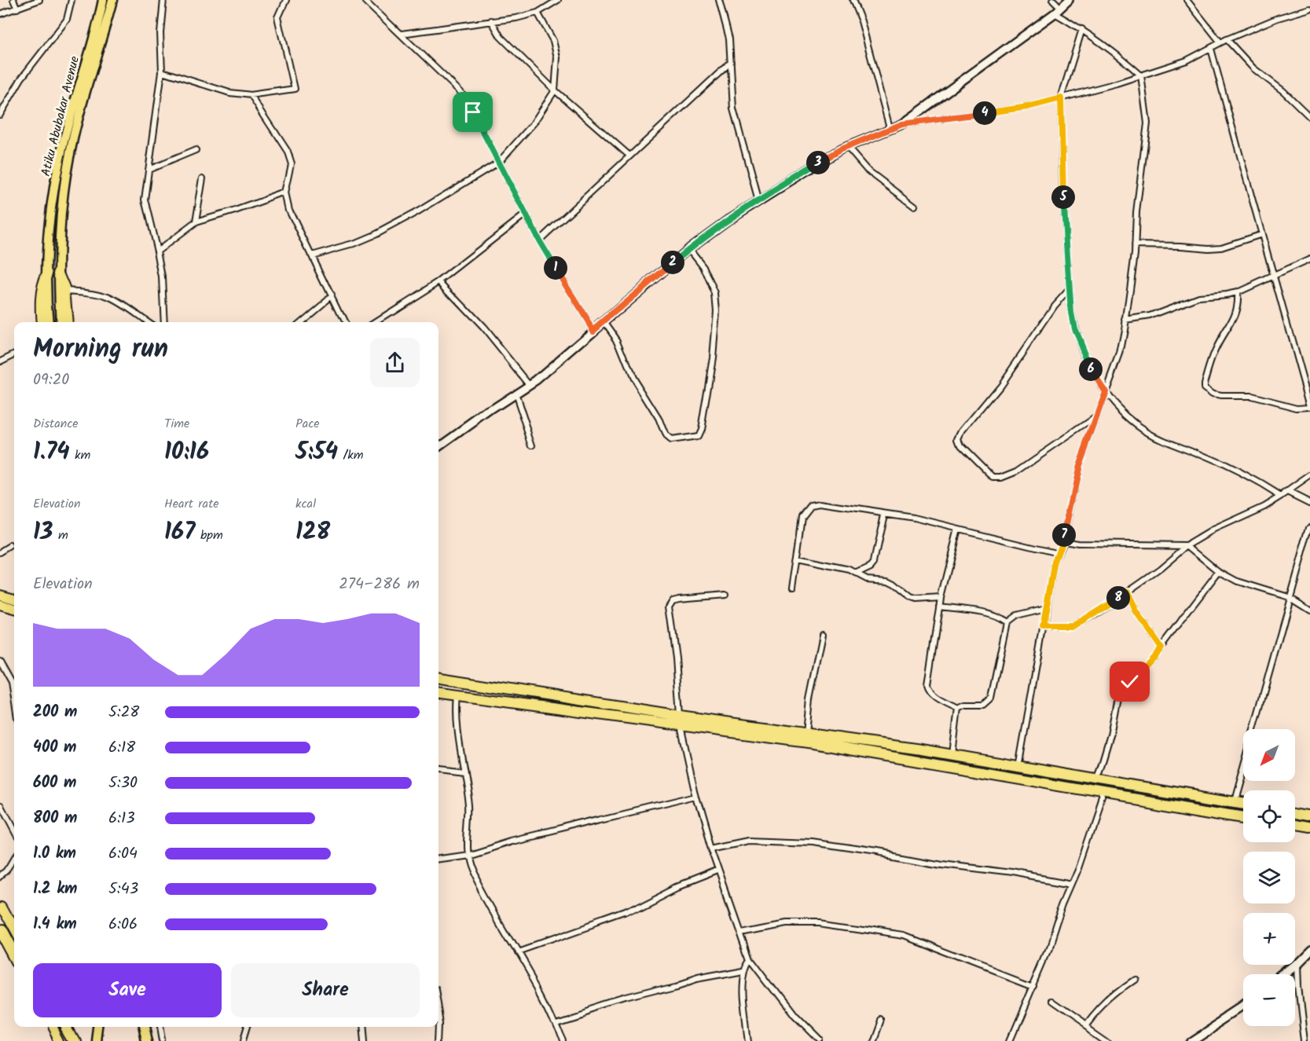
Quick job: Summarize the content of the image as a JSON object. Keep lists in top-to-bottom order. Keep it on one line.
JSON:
{"streets":{"main road":["Atiku Abubakar Avenue"]},"north":"bottom left","page":{"pins":["4","3","5","2","1","6","7","8"],"heading":["Morning run","09:20"],"stats":[["Distance","1.74 km"],["Time","10:16"],["Pace","5:54 /km"],["Elevation","13 m"],["Heart rate","167 bpm"],["kcal","128"]],"chart":["Elevation","274–286 m"],"list":[{"name":"200 m","note":"5:28"},{"name":"400 m","note":"6:18"},{"name":"600 m","note":"5:30"},{"name":"800 m","note":"6:13"},{"name":"1.0 km","note":"6:04"},{"name":"1.2 km","note":"5:43"},{"name":"1.4 km","note":"6:06"}],"map_buttons":["+","−"],"buttons":["Save","Share"]}}
